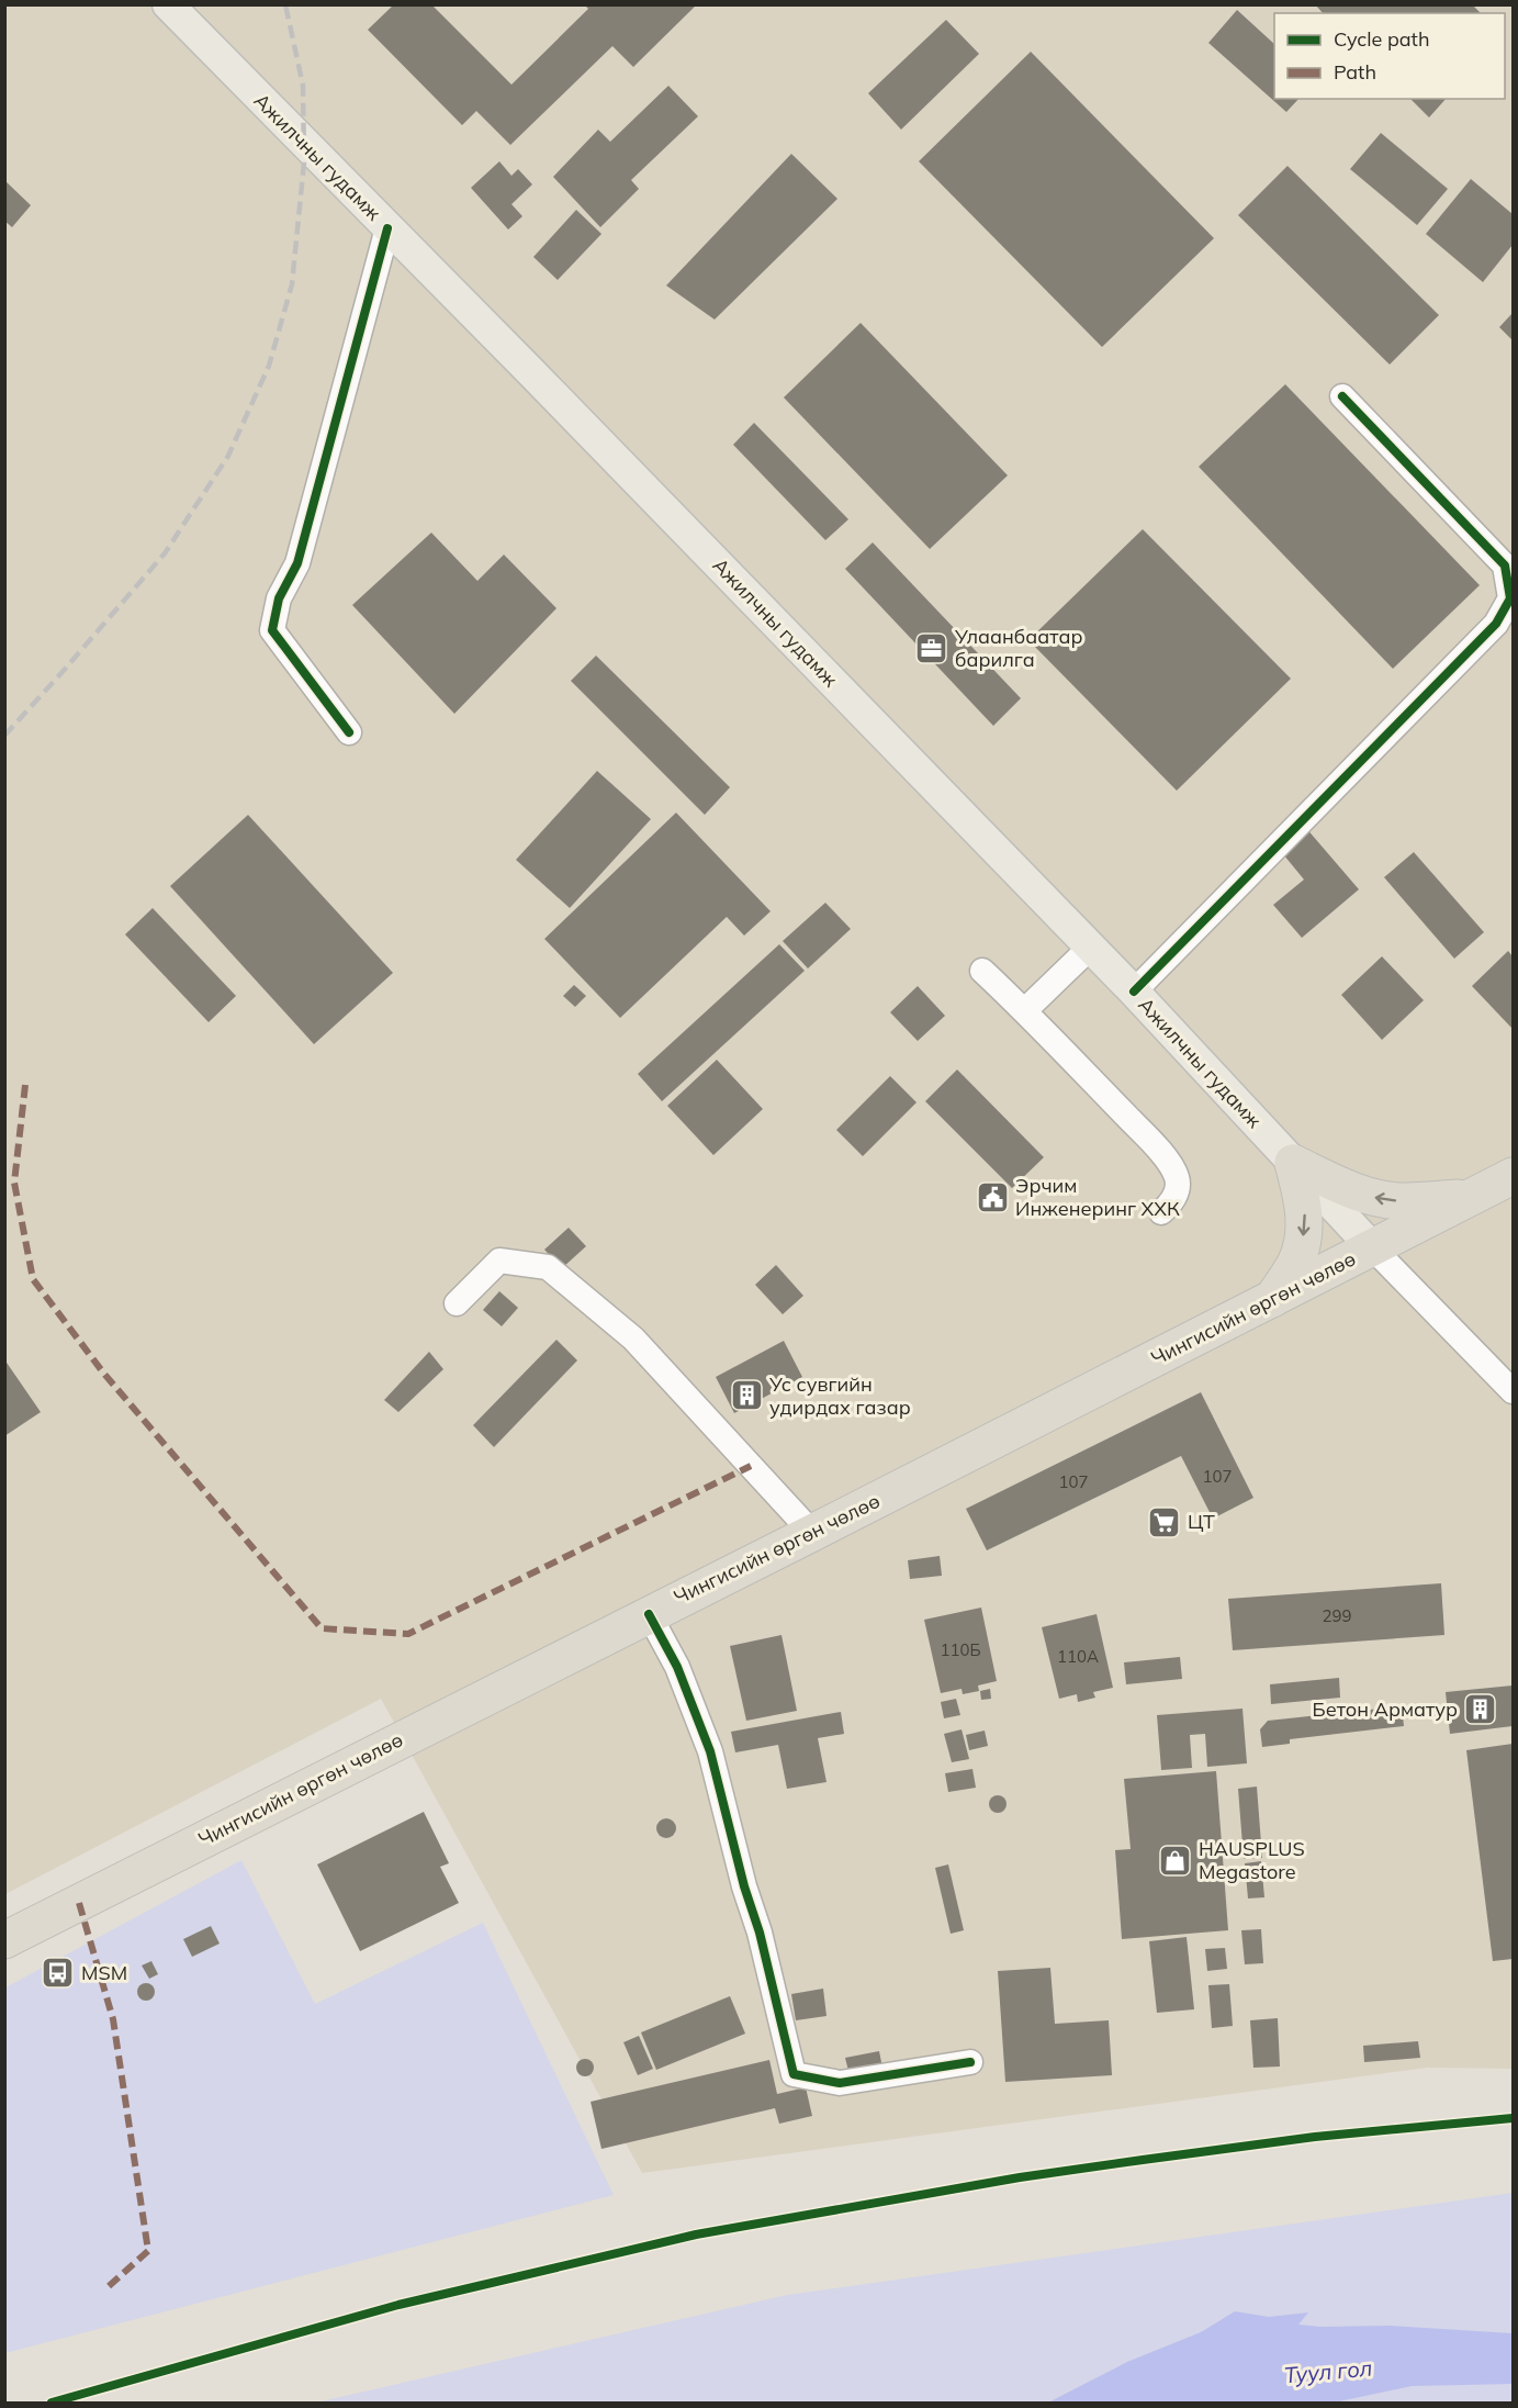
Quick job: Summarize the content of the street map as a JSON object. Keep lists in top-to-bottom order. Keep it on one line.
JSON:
{"streets":{"highway":["Чингисийн өргөн чөлөө"],"main road":["Ажилчны гудамж"]},"crossings":[["Ажилчны гудамж","Чингисийн өргөн чөлөө"]],"water":["Туул гол"],"places":{"office":["Улаанбаатар барилга"],"public building":["Эрчим Инженеринг ХХК"],"building":["Ус сувгийн удирдах газар","Бетон Арматур"],"supermarket":["ЦТ"],"shop":["HAUSPLUS Megastore"],"bus stop":["MSM"]},"house_numbers":["107","107","299","110Б","110А"],"legend":["Cycle path","Path"]}
